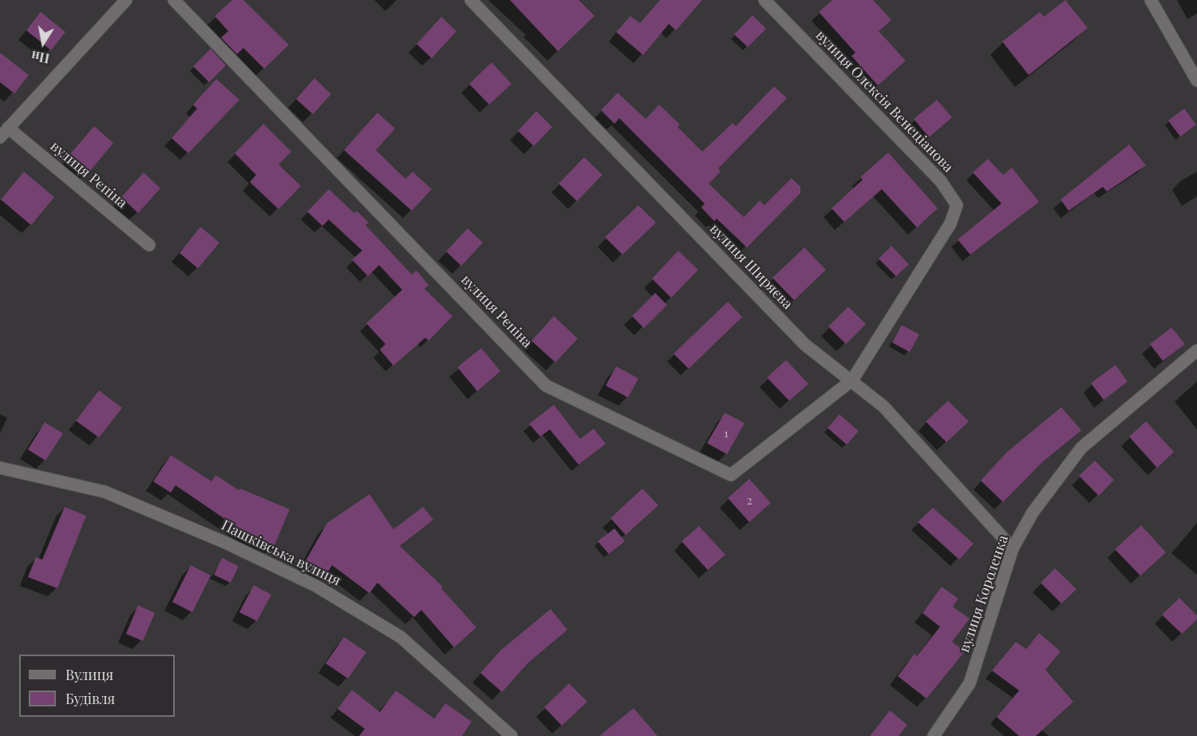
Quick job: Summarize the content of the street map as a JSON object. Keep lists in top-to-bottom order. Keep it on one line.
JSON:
{"streets":{"street":["вулиця Олексія Венеціанова","вулиця Рєпіна","вулиця Ширяєва","Пашківська вулиця","вулиця Короленка"]},"crossings":[["вулиця Олексія Венеціанова","вулиця Рєпіна"],["вулиця Олексія Венеціанова","вулиця Ширяєва"],["вулиця Рєпіна","вулиця Ширяєва"],["вулиця Ширяєва","вулиця Короленка"]],"house_numbers":["1","2"],"legend":["Вулиця","Будівля"],"north":"bottom"}
